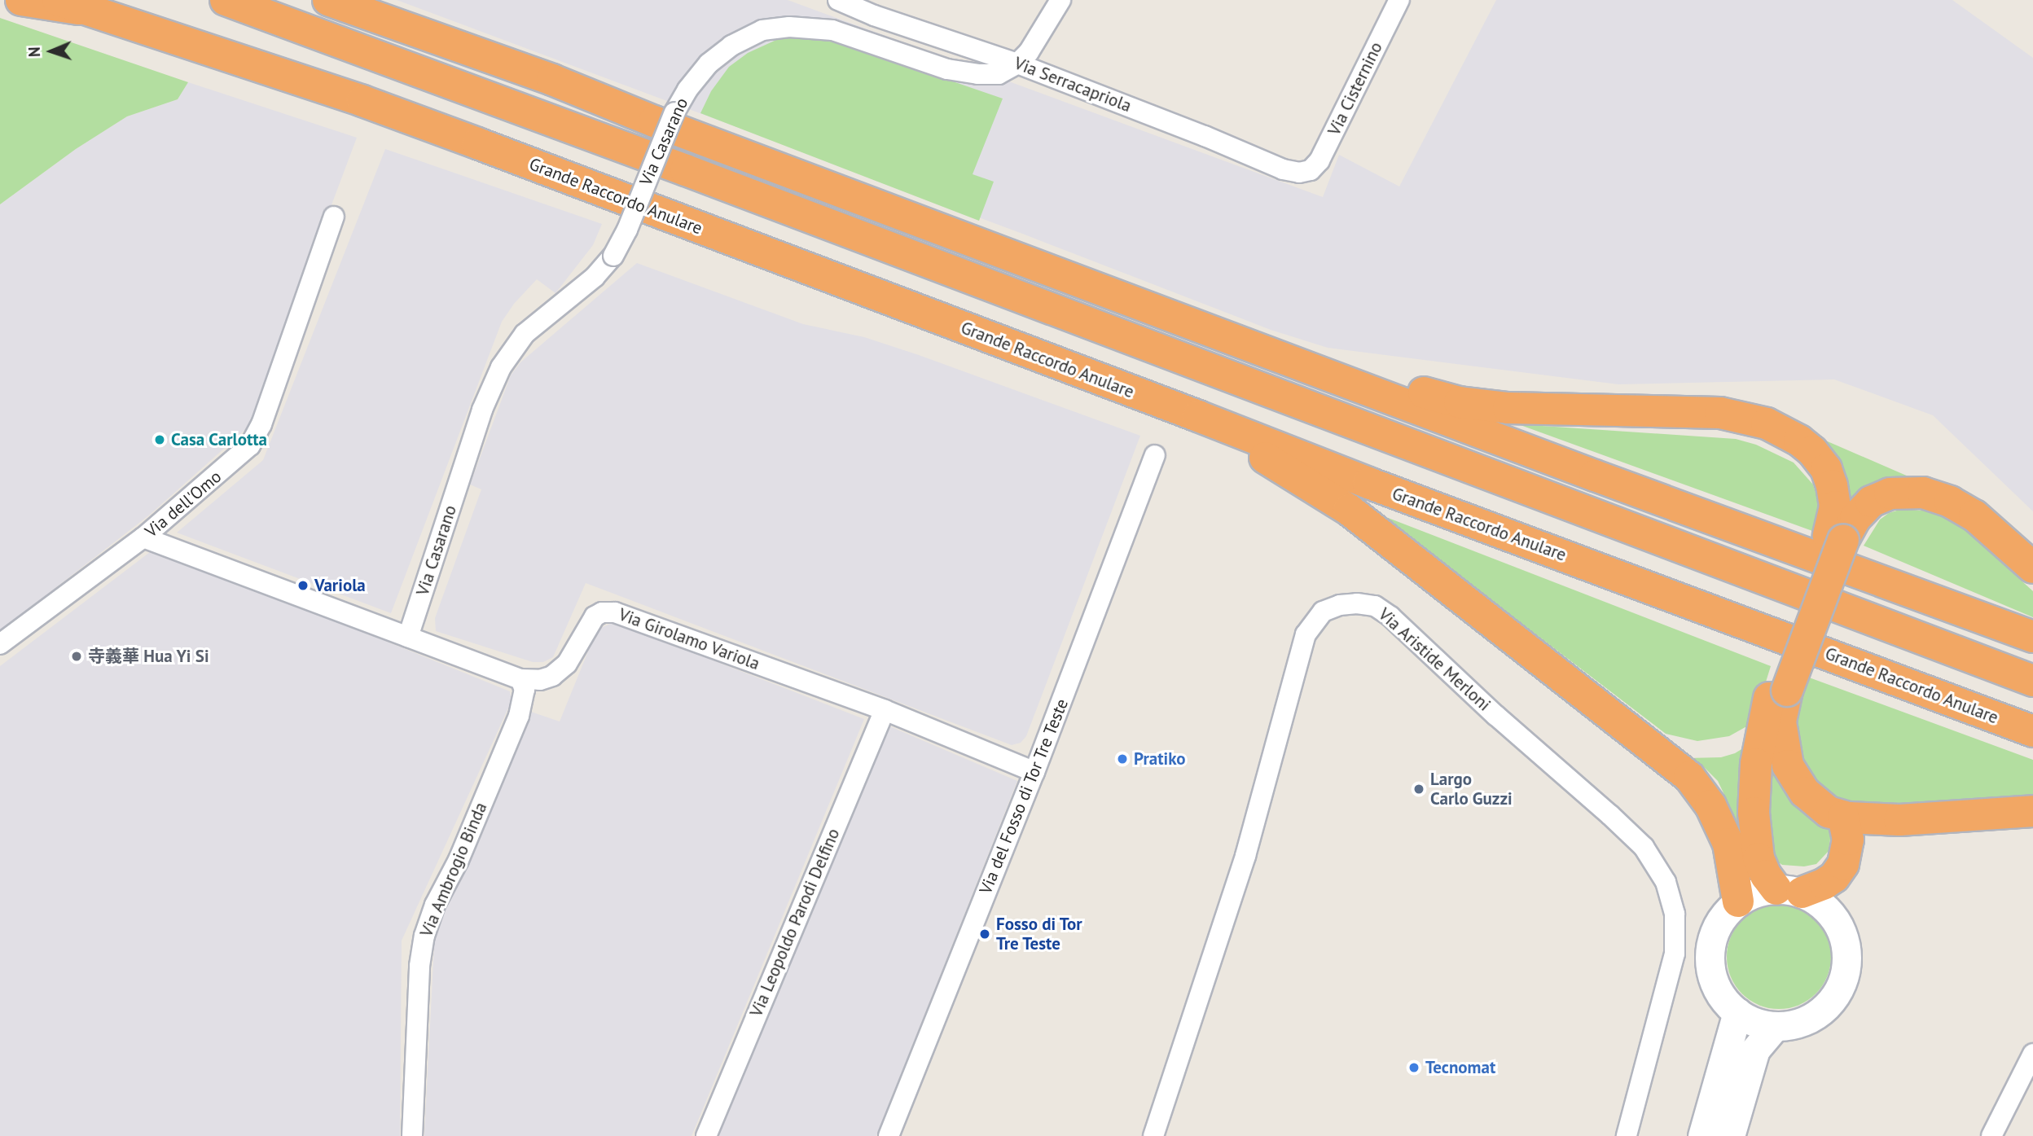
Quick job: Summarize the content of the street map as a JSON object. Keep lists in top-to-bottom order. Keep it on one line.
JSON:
{"streets":{"highway":["Grande Raccordo Anulare"],"street":["Via Serracapriola","Via Cisternino","Via Casarano","Via dell'Omo","Via Girolamo Variola","Via Aristide Merloni","Via del Fosso di Tor Tre Teste","Via Ambrogio Binda","Via Leopoldo Parodi Delfino"]},"crossings":[["Via Serracapriola","Via Cisternino"],["Via Serracapriola","Via Casarano"],["Via Casarano","Via Girolamo Variola"],["Via dell'Omo","Via Girolamo Variola"],["Via Girolamo Variola","Via del Fosso di Tor Tre Teste"],["Via Girolamo Variola","Via Ambrogio Binda"],["Via Girolamo Variola","Via Leopoldo Parodi Delfino"]],"places":["Casa Carlotta","Variola","寺義華 Hua Yi Si","Pratiko","Largo Carlo Guzzi","Fosso di Tor Tre Teste","Tecnomat"],"north":"left"}
